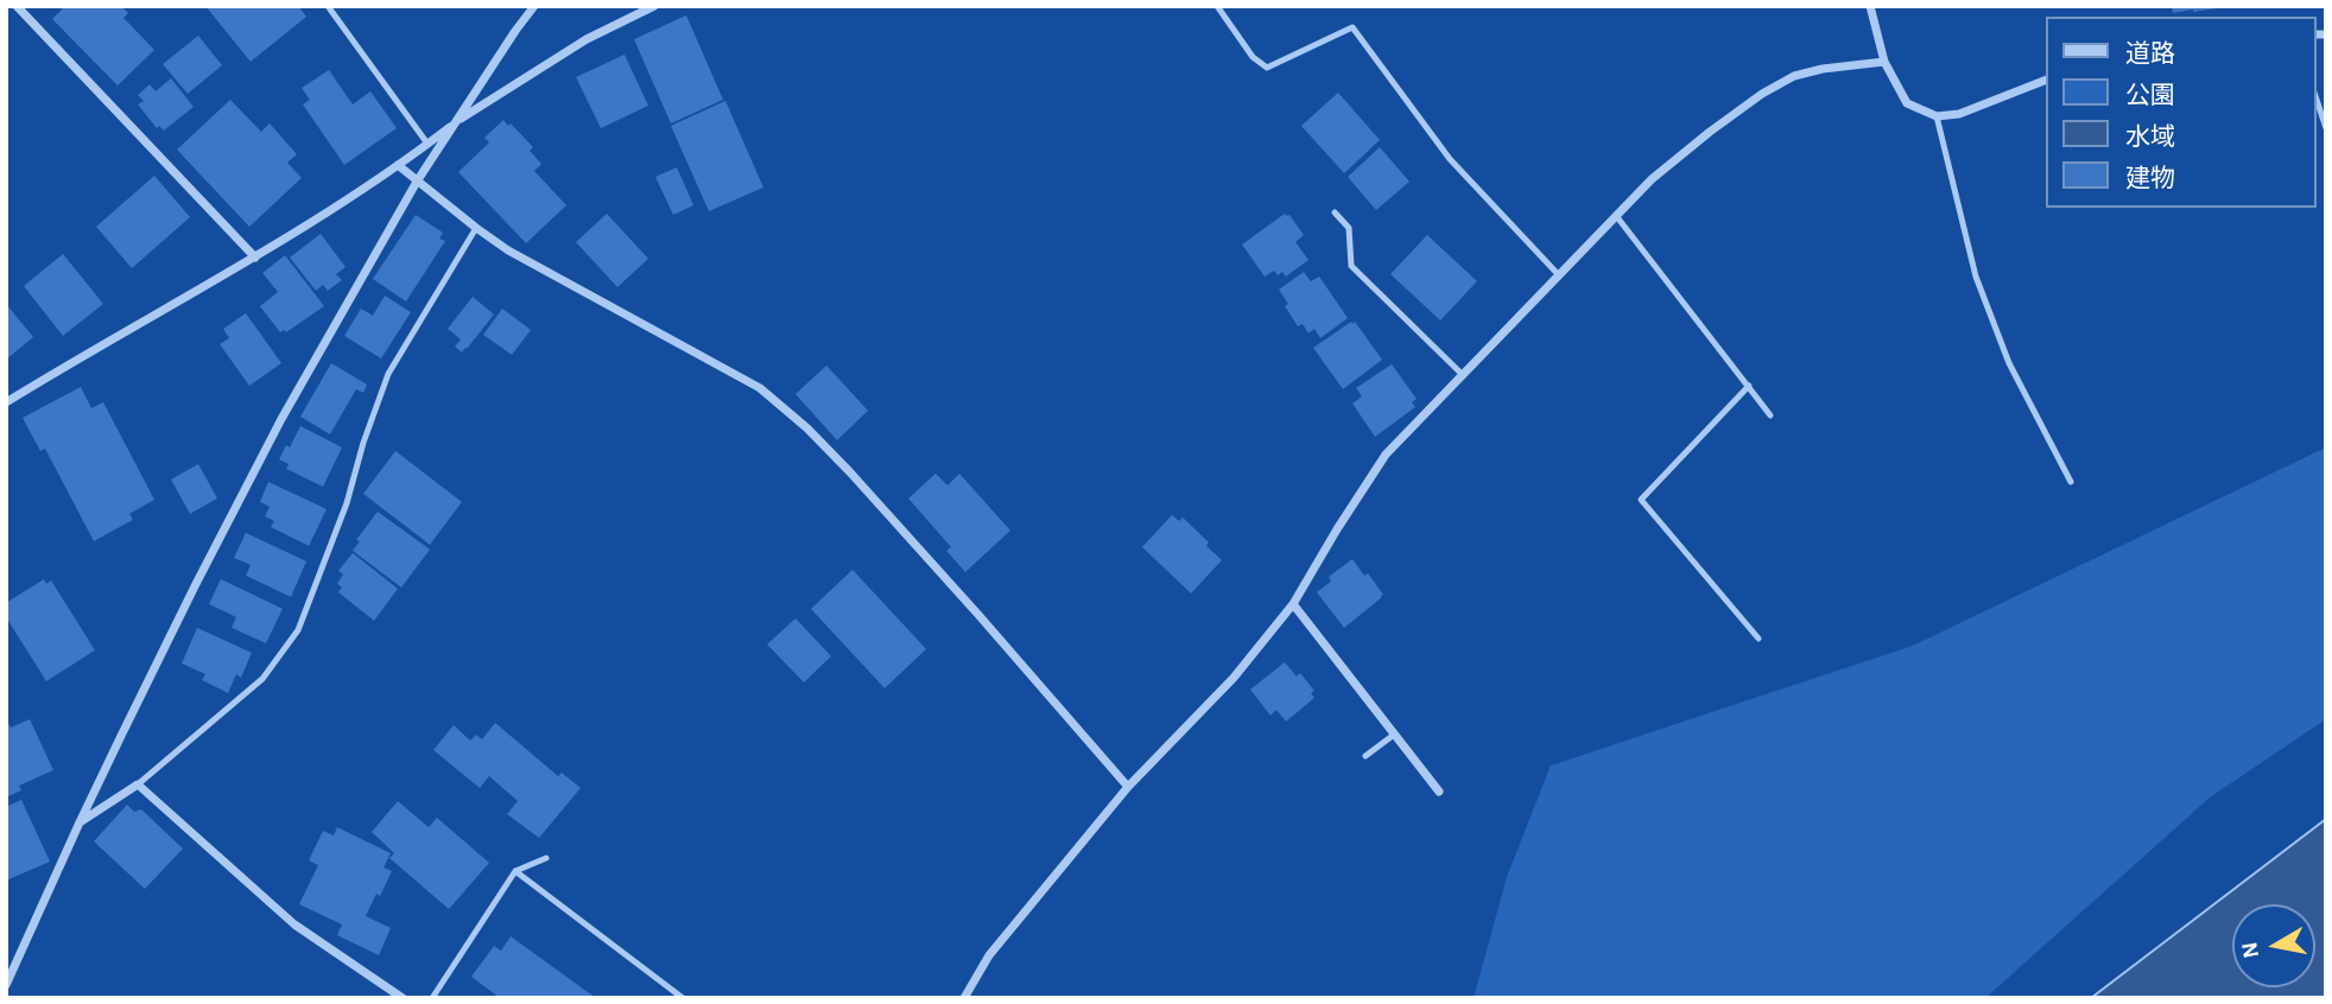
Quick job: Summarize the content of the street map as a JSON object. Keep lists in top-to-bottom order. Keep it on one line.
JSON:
{"legend":["道路","公園","水域","建物"],"north":"left"}
